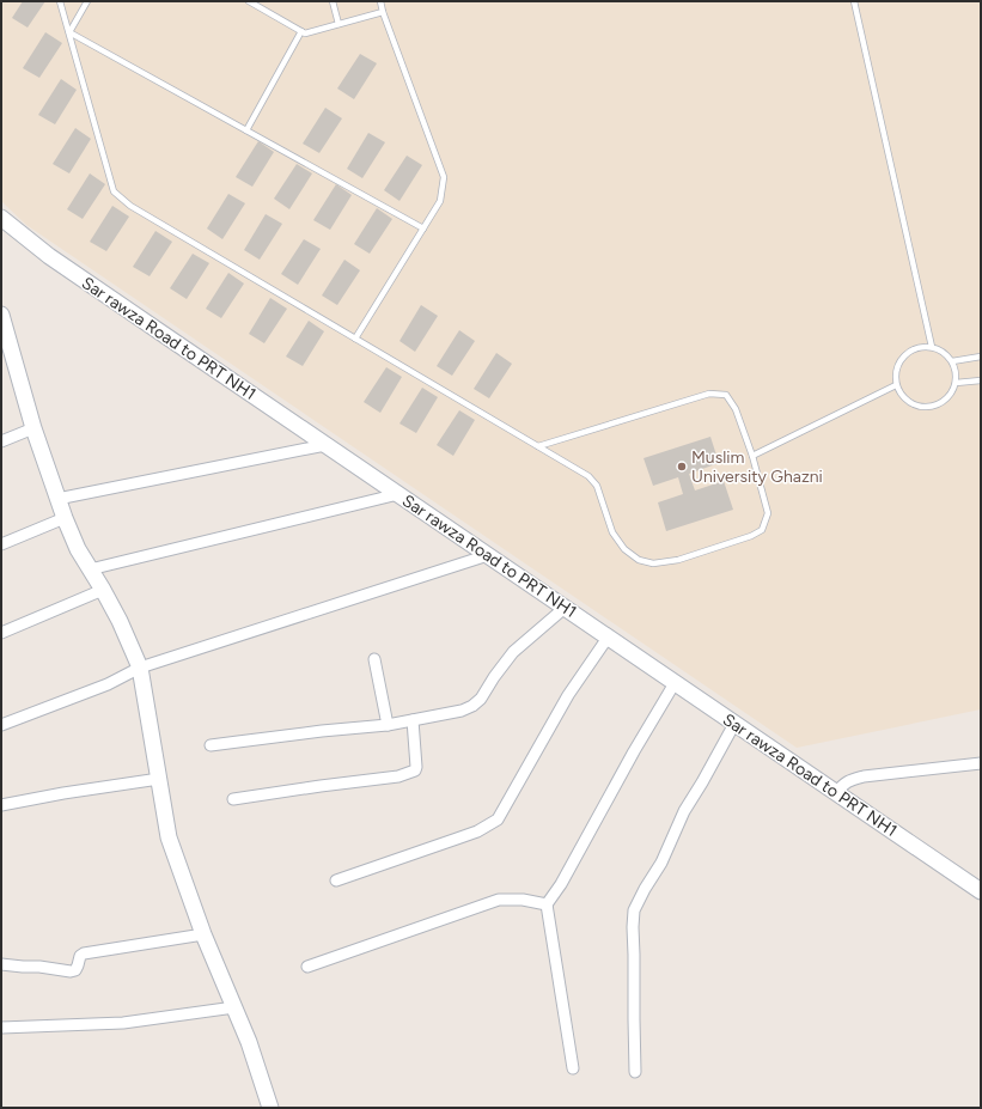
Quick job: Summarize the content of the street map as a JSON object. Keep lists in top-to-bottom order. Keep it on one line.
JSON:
{"streets":{"main road":["Sar rawza Road to PRT NH1"]},"places":["Muslim University Ghazni"]}
